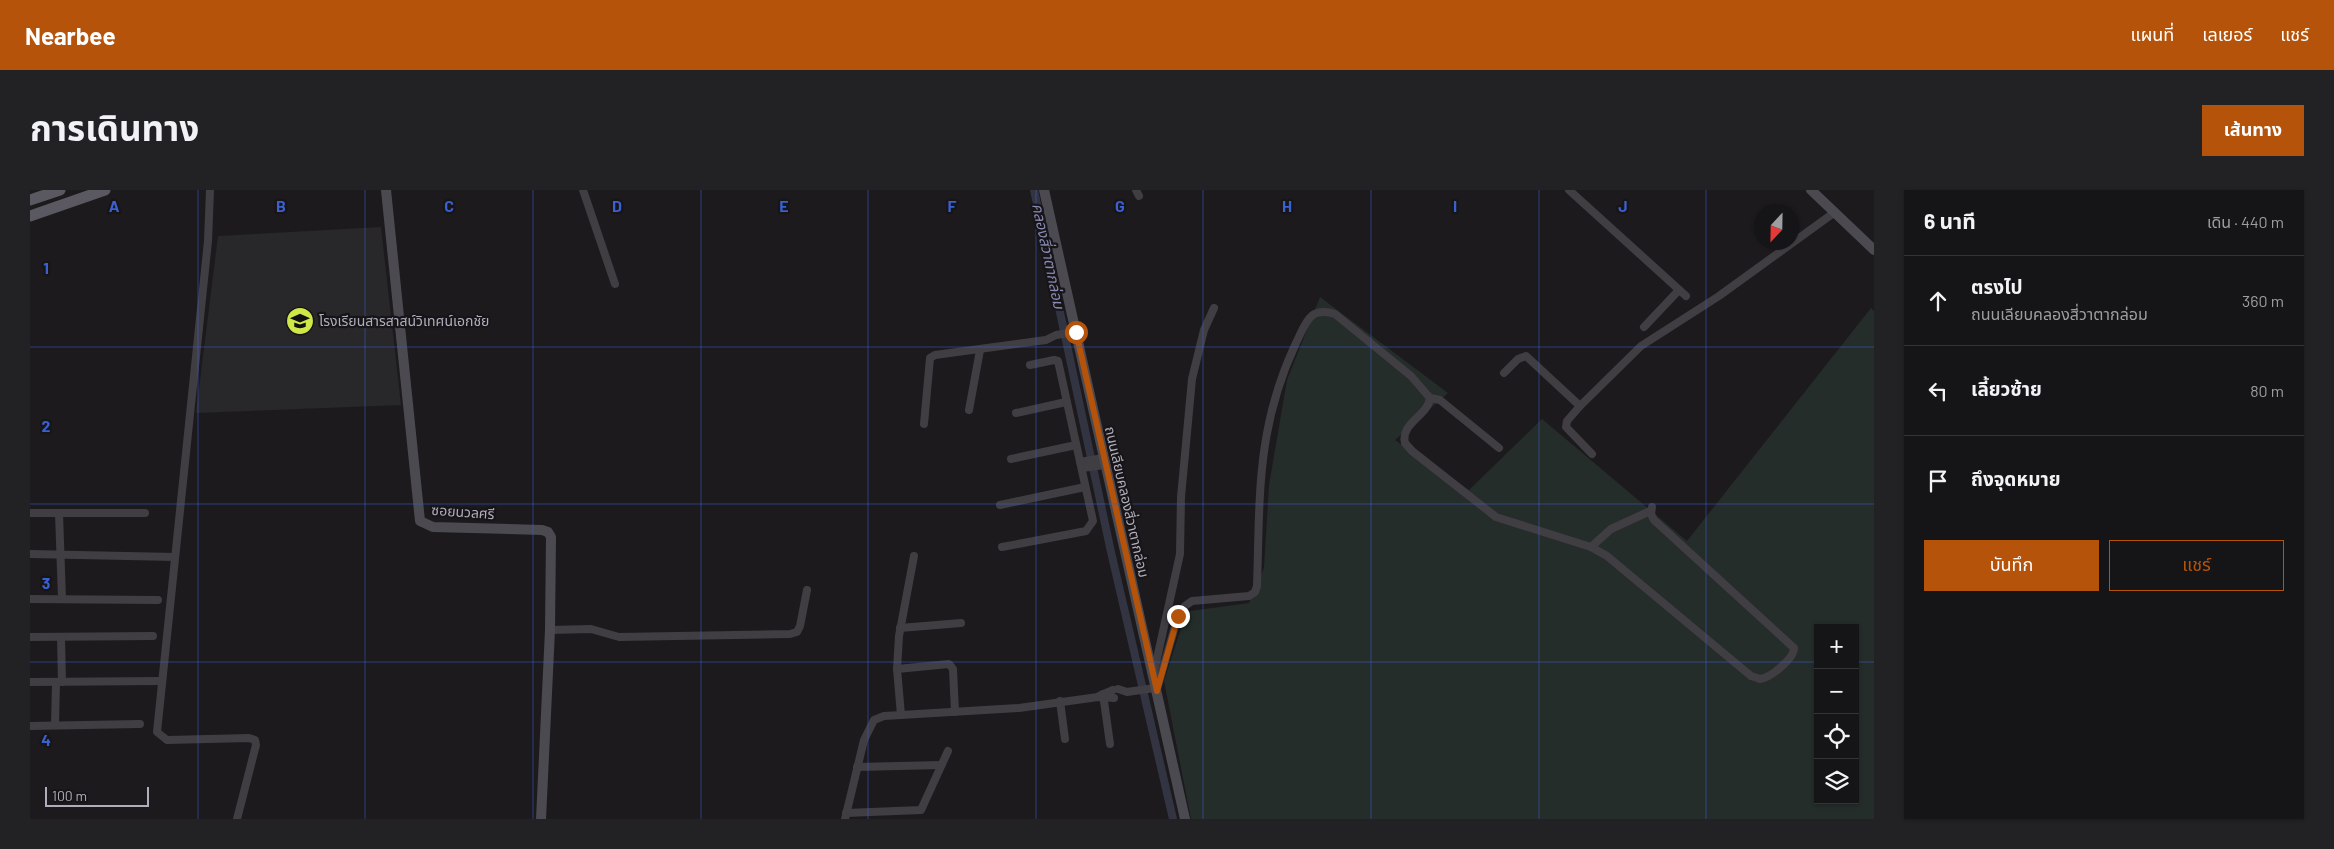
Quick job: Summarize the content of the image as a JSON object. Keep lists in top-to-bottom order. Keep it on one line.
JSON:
{"streets":{"street":["ถนนเลียบคลองสี่วาตากล่อม","ซอยนวลศรี"]},"water":["คลองสี่วาตากล่อม"],"places":{"school or university":["โรงเรียนสารสาสน์วิเทศน์เอกชัย"]},"scale_bar":"100 m","north":"bottom","page":{"header":"Nearbee","nav":["แผนที่","เลเยอร์","แชร์"],"title":"การเดินทาง","buttons":["เส้นทาง",["บันทึก","แชร์"]],"heading":["6 นาที","เดิน · 440 m"],"list":[["ตรงไป","ถนนเลียบคลองสี่วาตากล่อม","360 m"],["เลี้ยวซ้าย","80 m"],"ถึงจุดหมาย"],"map_buttons":["+","−"],"scale":"100 m"},"grid":{"columns":["A","B","C","D","E","F","G","H","I","J"],"rows":["1","2","3","4"]}}
